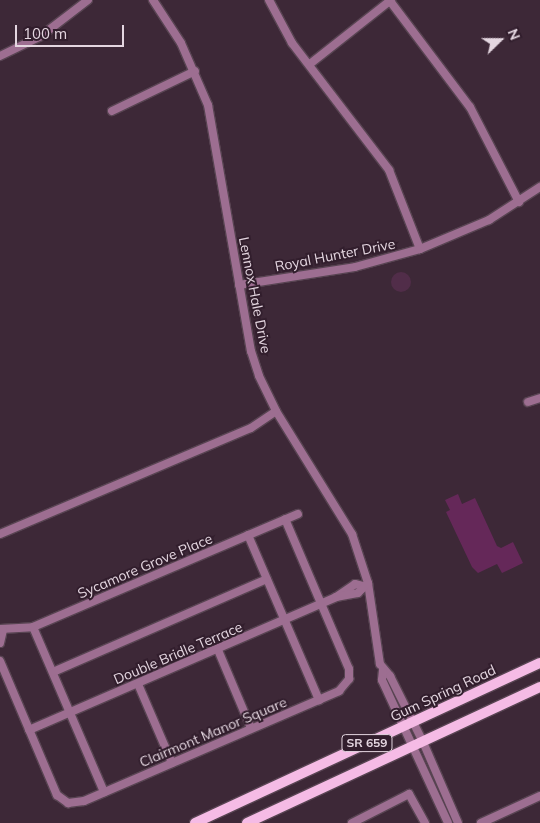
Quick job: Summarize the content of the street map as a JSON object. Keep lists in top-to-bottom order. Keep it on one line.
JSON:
{"streets":{"main road":["Gum Spring Road","SR 659"],"street":["Royal Hunter Drive","Lennox Hale Drive","Sycamore Grove Place","Double Bridle Terrace","Clairmont Manor Square"]},"crossings":[["Royal Hunter Drive","Lennox Hale Drive"],["Lennox Hale Drive","Double Bridle Terrace"],["Lennox Hale Drive","Gum Spring Road"],["Lennox Hale Drive","SR 659"],["Sycamore Grove Place","Clairmont Manor Square"],["Double Bridle Terrace","Clairmont Manor Square"]],"scale_bar":"100 m","north":"right"}
